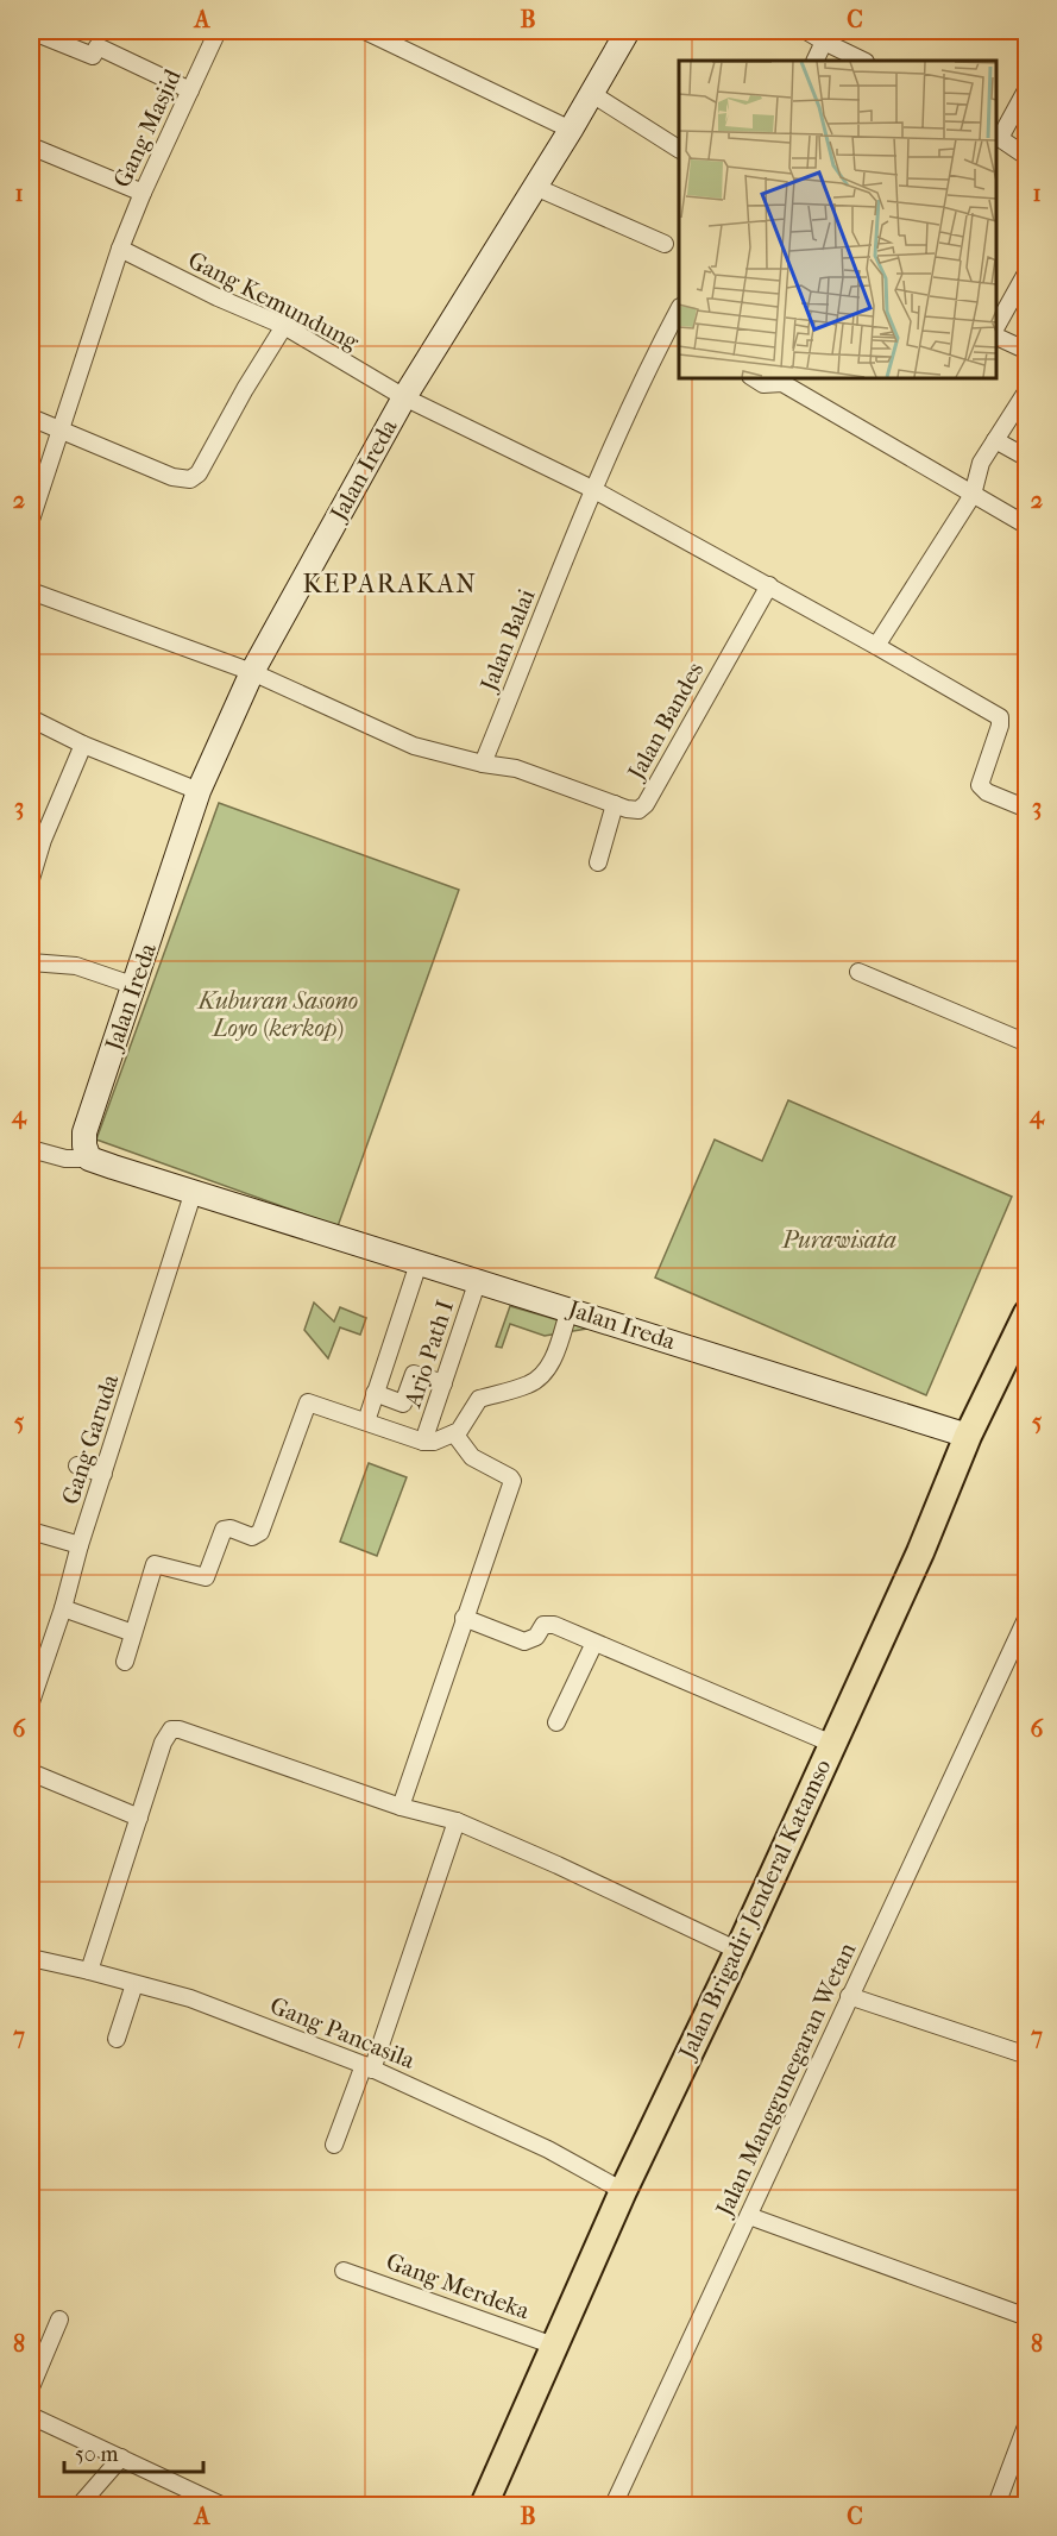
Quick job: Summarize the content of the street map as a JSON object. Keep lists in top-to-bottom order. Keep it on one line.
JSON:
{"streets":{"main road":["Jalan Brigadir Jenderal Katamso"],"street":["Gang Masjid","Gang Kemundung","Jalan Ireda","Jalan Balai","Jalan Bandes","Arjo Path I","Gang Garuda","Gang Pancasila","Jalan Manggunegaran Wetan","Gang Merdeka"]},"crossings":[["Gang Masjid","Gang Kemundung"],["Gang Kemundung","Jalan Ireda"],["Gang Kemundung","Jalan Balai"],["Gang Kemundung","Jalan Bandes"],["Jalan Ireda","Arjo Path I"],["Jalan Ireda","Gang Garuda"],["Jalan Ireda","Jalan Brigadir Jenderal Katamso"],["Jalan Balai","Jalan Bandes"],["Jalan Brigadir Jenderal Katamso","Gang Pancasila"],["Jalan Brigadir Jenderal Katamso","Gang Merdeka"]],"districts":["KEPARAKAN"],"parks":["Kuburan Sasono Loyo (kerkop)","Purawisata"],"scale_bar":"50 m","grid":{"columns":["A","B","C"],"rows":["1","2","3","4","5","6","7","8"]}}
